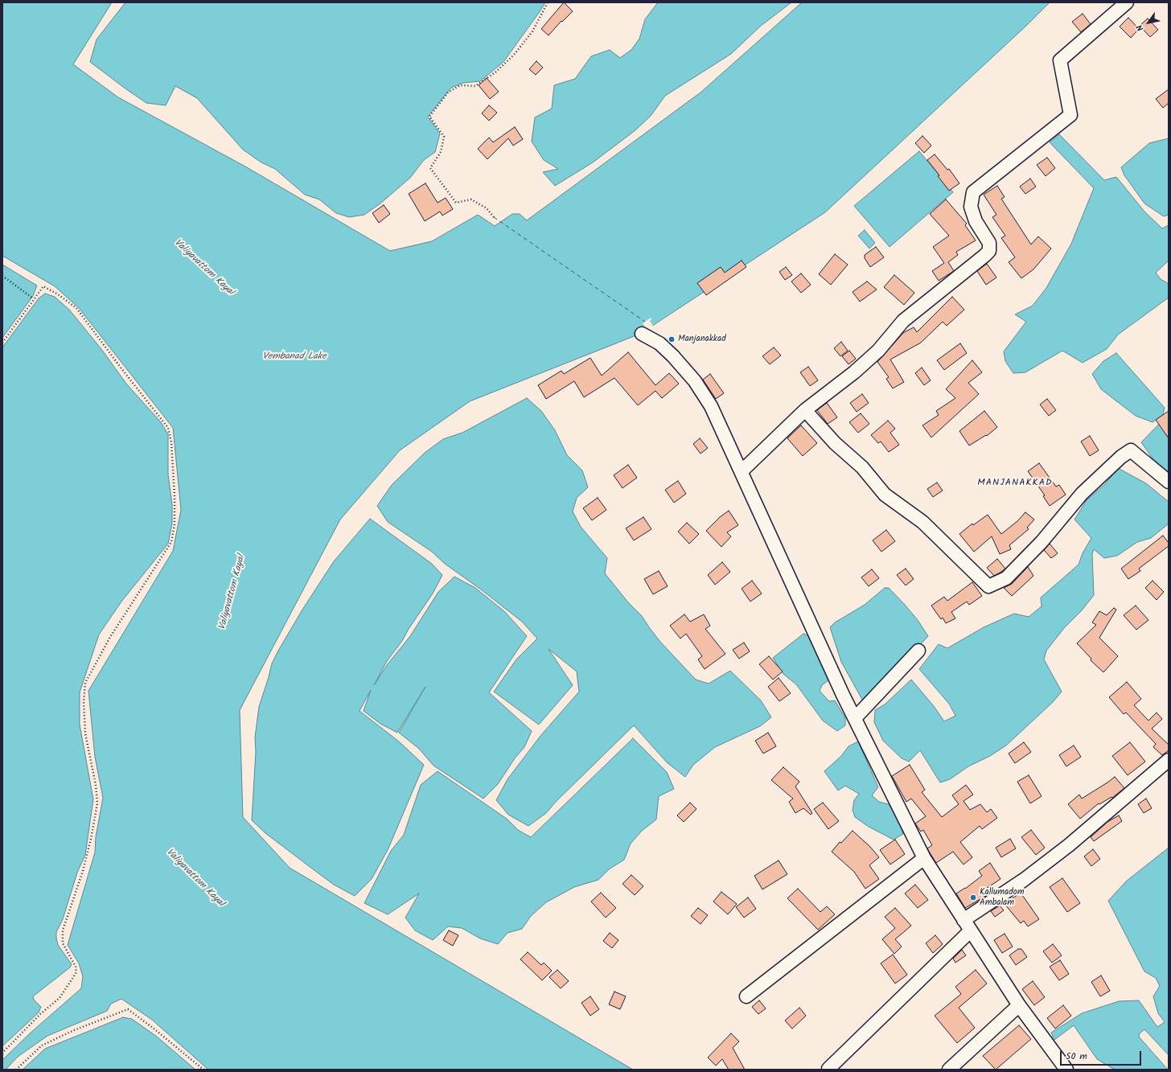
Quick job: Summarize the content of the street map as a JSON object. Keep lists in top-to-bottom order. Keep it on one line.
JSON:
{"districts":["MANJANAKKAD"],"water":["Valiyavattom Kayal","Vembanad Lake"],"places":["Manjanakkad","Kallumadom Ambalam"],"scale_bar":"50 m","north":"bottom left"}
